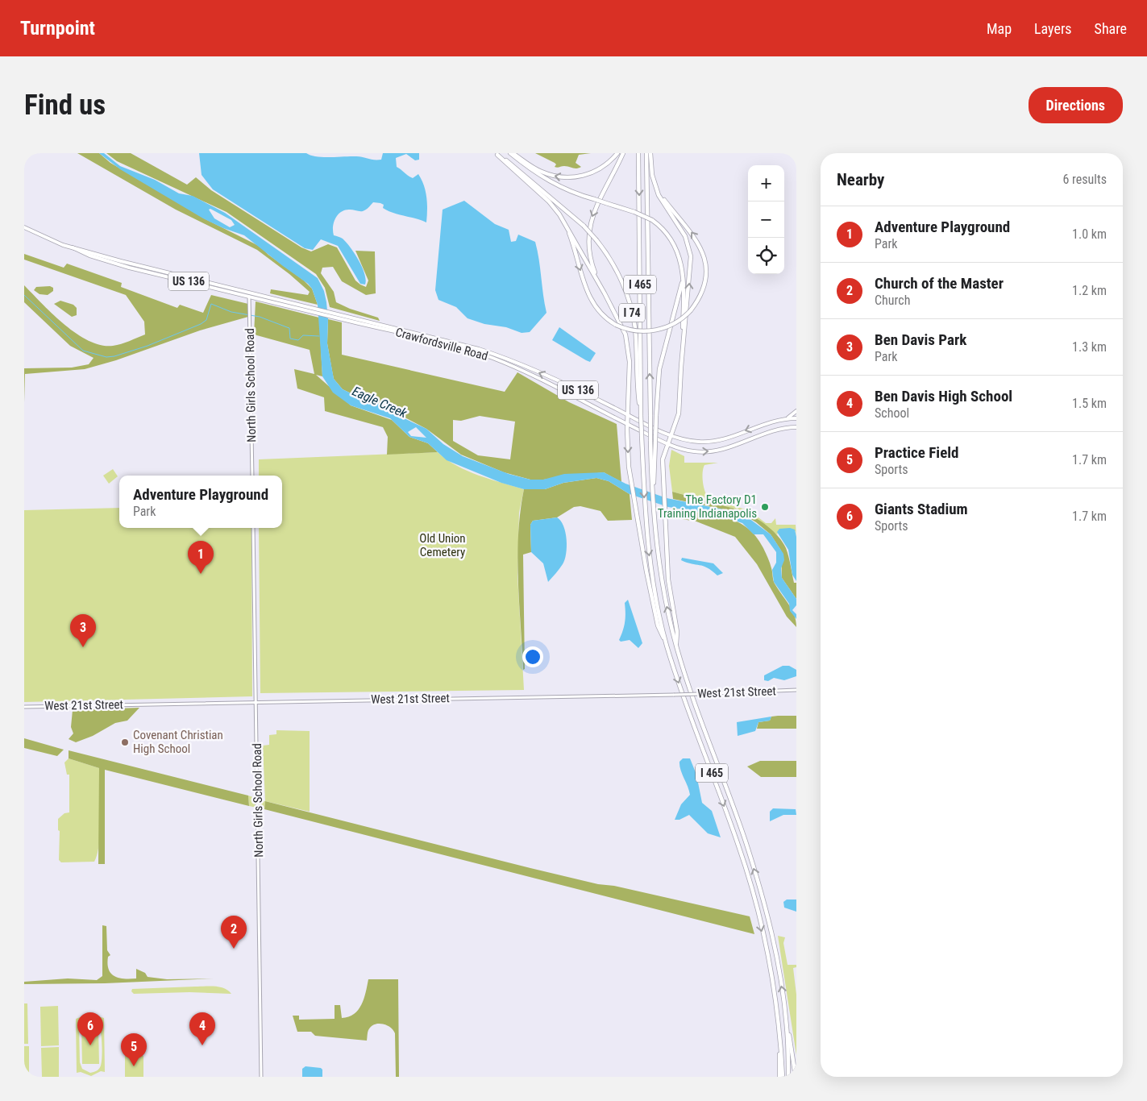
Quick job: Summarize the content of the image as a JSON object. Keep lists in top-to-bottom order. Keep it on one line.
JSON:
{"streets":{"highway":["I 465","I 74"],"main road":["US 136","Crawfordsville Road"],"street":["North Girls School Road","West 21st Street"]},"crossings":[["I 465","I 74"],["Crawfordsville Road","North Girls School Road"],["North Girls School Road","West 21st Street"]],"water":["Eagle Creek"],"parks":["Old Union Cemetery"],"places":["The Factory D1 Training Indianapolis","Covenant Christian High School"],"page":{"header":"Turnpoint","nav":["Map","Layers","Share"],"buttons":"Directions","title":"Find us","heading":["Nearby","6 results"],"map_buttons":["+","−"],"list":[{"mark":"1","name":"Adventure Playground","note":"Park","value":"1.0 km"},{"mark":"2","name":"Church of the Master","note":"Church","value":"1.2 km"},{"mark":"3","name":"Ben Davis Park","note":"Park","value":"1.3 km"},{"mark":"4","name":"Ben Davis High School","note":"School","value":"1.5 km"},{"mark":"5","name":"Practice Field","note":"Sports","value":"1.7 km"},{"mark":"6","name":"Giants Stadium","note":"Sports","value":"1.7 km"}],"popup":["Adventure Playground","Park"],"pins":["1","3","2","4","6","5"]}}
